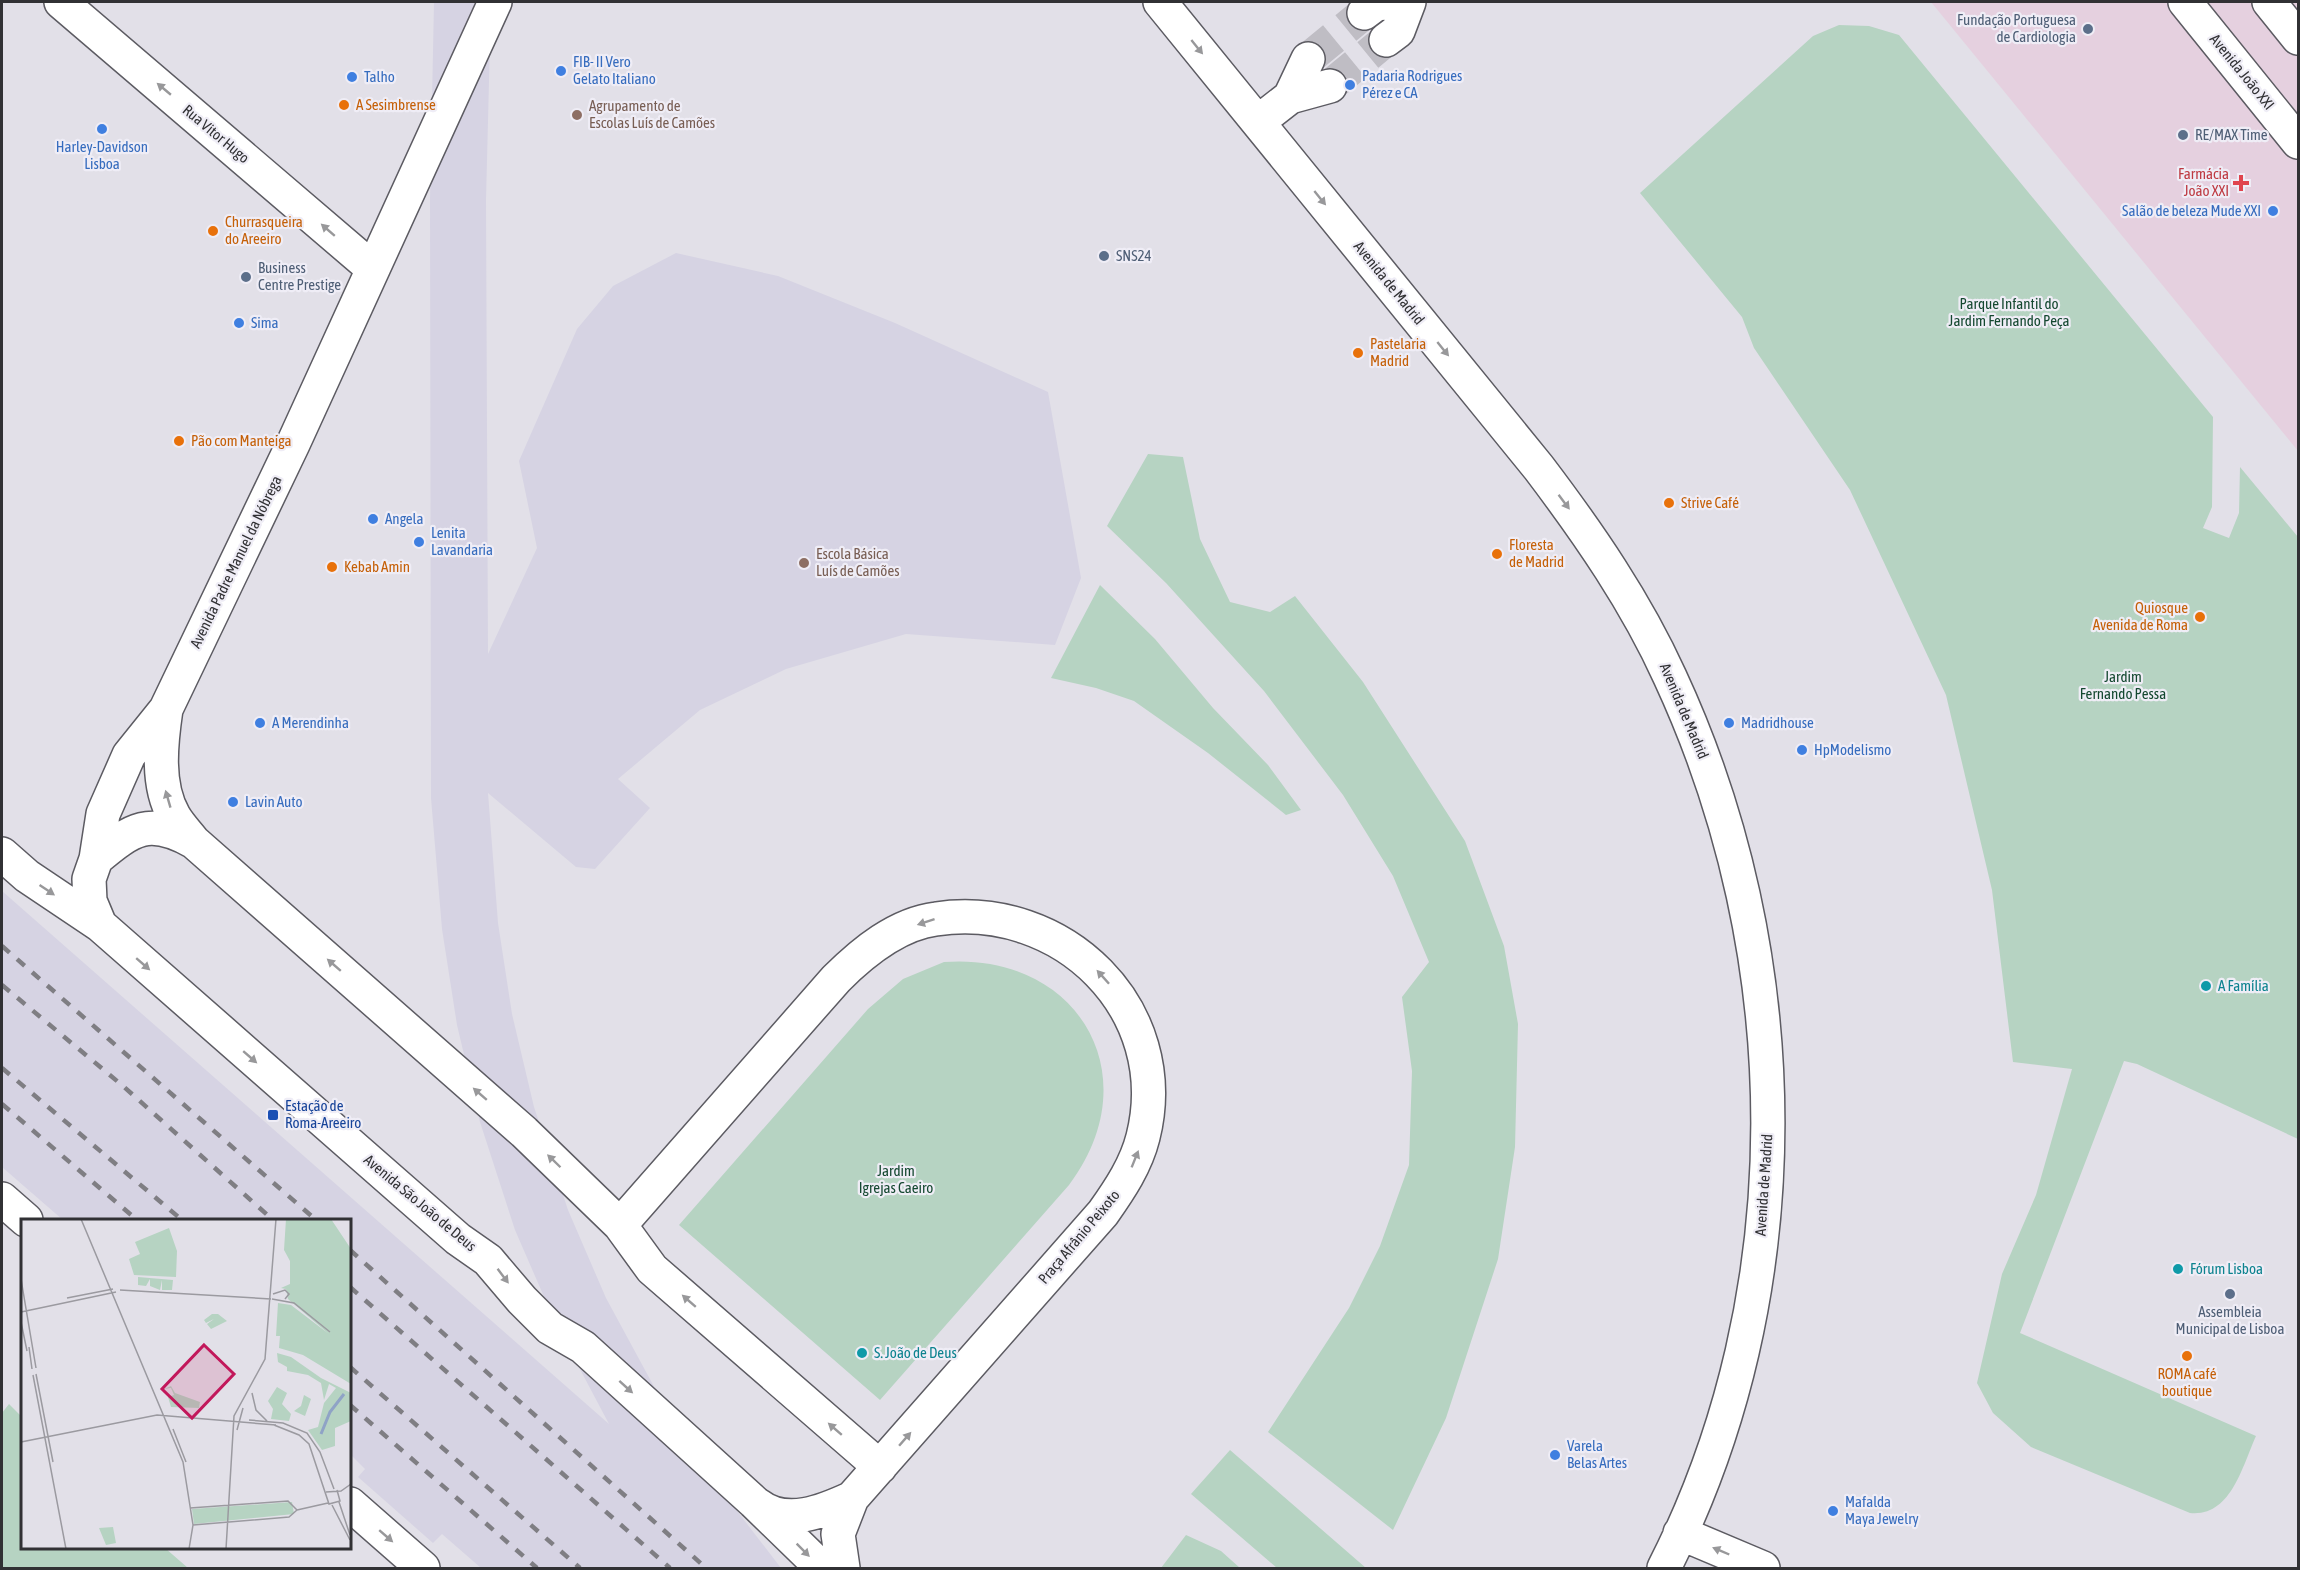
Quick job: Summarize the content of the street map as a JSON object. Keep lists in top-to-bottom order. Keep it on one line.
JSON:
{"streets":{"street":["Avenida João XXI","Rua Vitor Hugo","Avenida de Madrid","Avenida Padre Manuel da Nóbrega","Avenida São João de Deus","Praça Afrânio Peixoto"]},"crossings":[["Rua Vitor Hugo","Avenida Padre Manuel da Nóbrega"],["Avenida Padre Manuel da Nóbrega","Avenida São João de Deus"],["Avenida São João de Deus","Praça Afrânio Peixoto"]],"one_way":["Rua Vitor Hugo","Avenida de Madrid"],"parks":["Parque Infantil do Jardim Fernando Peça","Jardim Fernando Pessa","Jardim Igrejas Caeiro"],"places":{"other":["Fundação Portuguesa de Cardiologia","FIB- II Vero Gelato Italiano","Talho","Padaria Rodrigues Pérez e CA","A Sesimbrense","Agrupamento de Escolas Luís de Camões","Harley-Davidson Lisboa","RE/MAX Time","Salão de beleza Mude XXI","Churrasqueira do Areeiro","SNS24","Business Centre Prestige","Sima","Pastelaria Madrid","Pão com Manteiga","Strive Café","Angela","Lenita Lavandaria","Floresta de Madrid","Escola Básica Luís de Camões","Kebab Amin","Quiosque Avenida de Roma","A Merendinha","Madridhouse","HpModelismo","Lavin Auto","A Família","Fórum Lisboa","Assembleia Municipal de Lisboa","S. João de Deus","ROMA café boutique","Varela Belas Artes","Mafalda Maya Jewelry"],"health":["Farmácia João XXI"],"transit":["Estação de Roma-Areeiro"]}}
